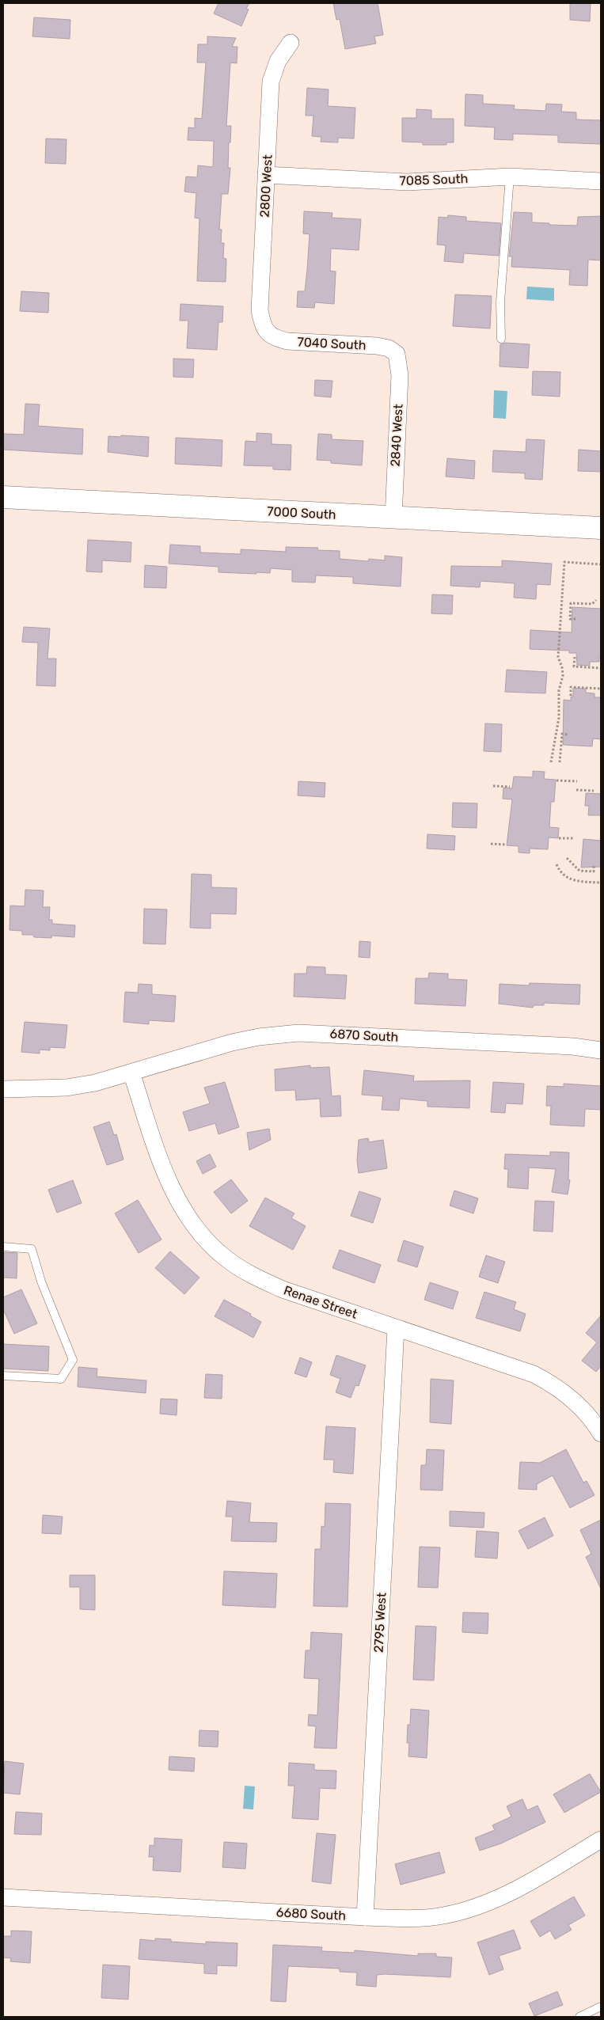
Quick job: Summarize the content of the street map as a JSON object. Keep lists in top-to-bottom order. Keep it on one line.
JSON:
{"streets":{"main road":["7000 South"],"street":["7085 South","2800 West","7040 South","2840 West","6870 South","Renae Street","2795 West","6680 South"]},"crossings":[["7085 South","2800 West"],["2800 West","7040 South"],["7040 South","2840 West"],["2840 West","7000 South"],["6870 South","Renae Street"],["Renae Street","2795 West"],["2795 West","6680 South"]]}
